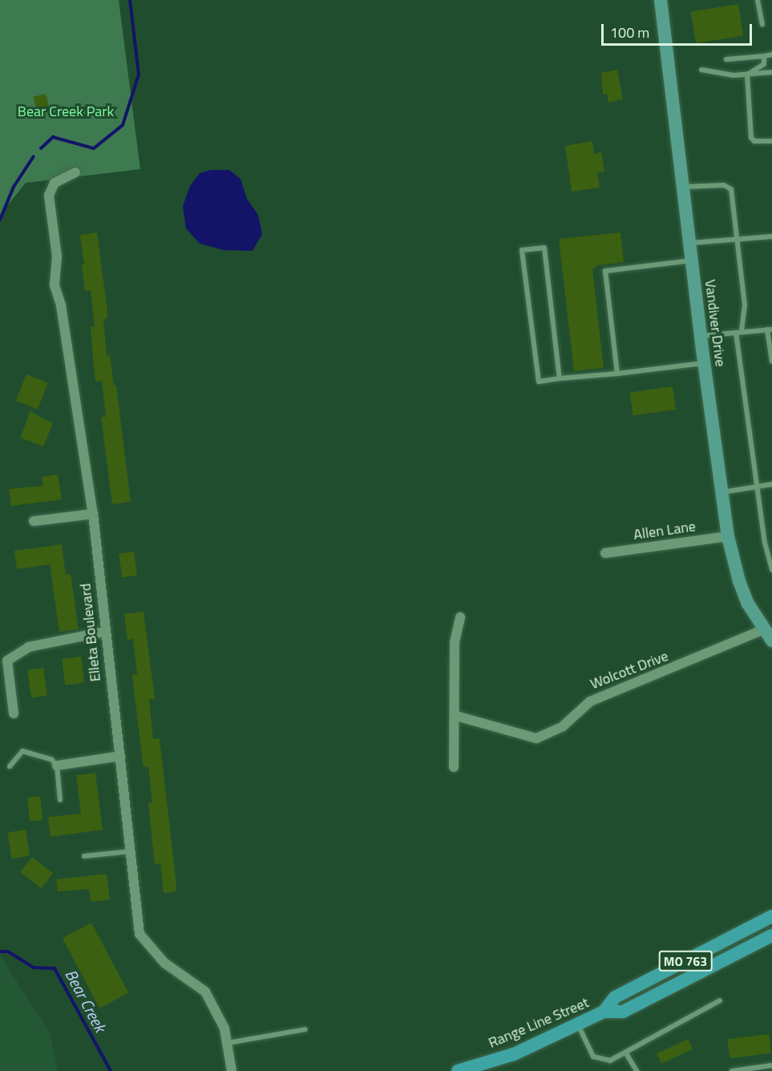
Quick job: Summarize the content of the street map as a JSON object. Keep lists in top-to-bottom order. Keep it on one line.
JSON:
{"streets":{"main road":["Vandiver Drive","MO 763","Range Line Street"],"street":["Allen Lane","Elleta Boulevard","Wolcott Drive"]},"crossings":[["Vandiver Drive","Allen Lane"],["Vandiver Drive","Wolcott Drive"]],"water":["Bear Creek"],"parks":["Bear Creek Park"],"scale_bar":"100 m"}
